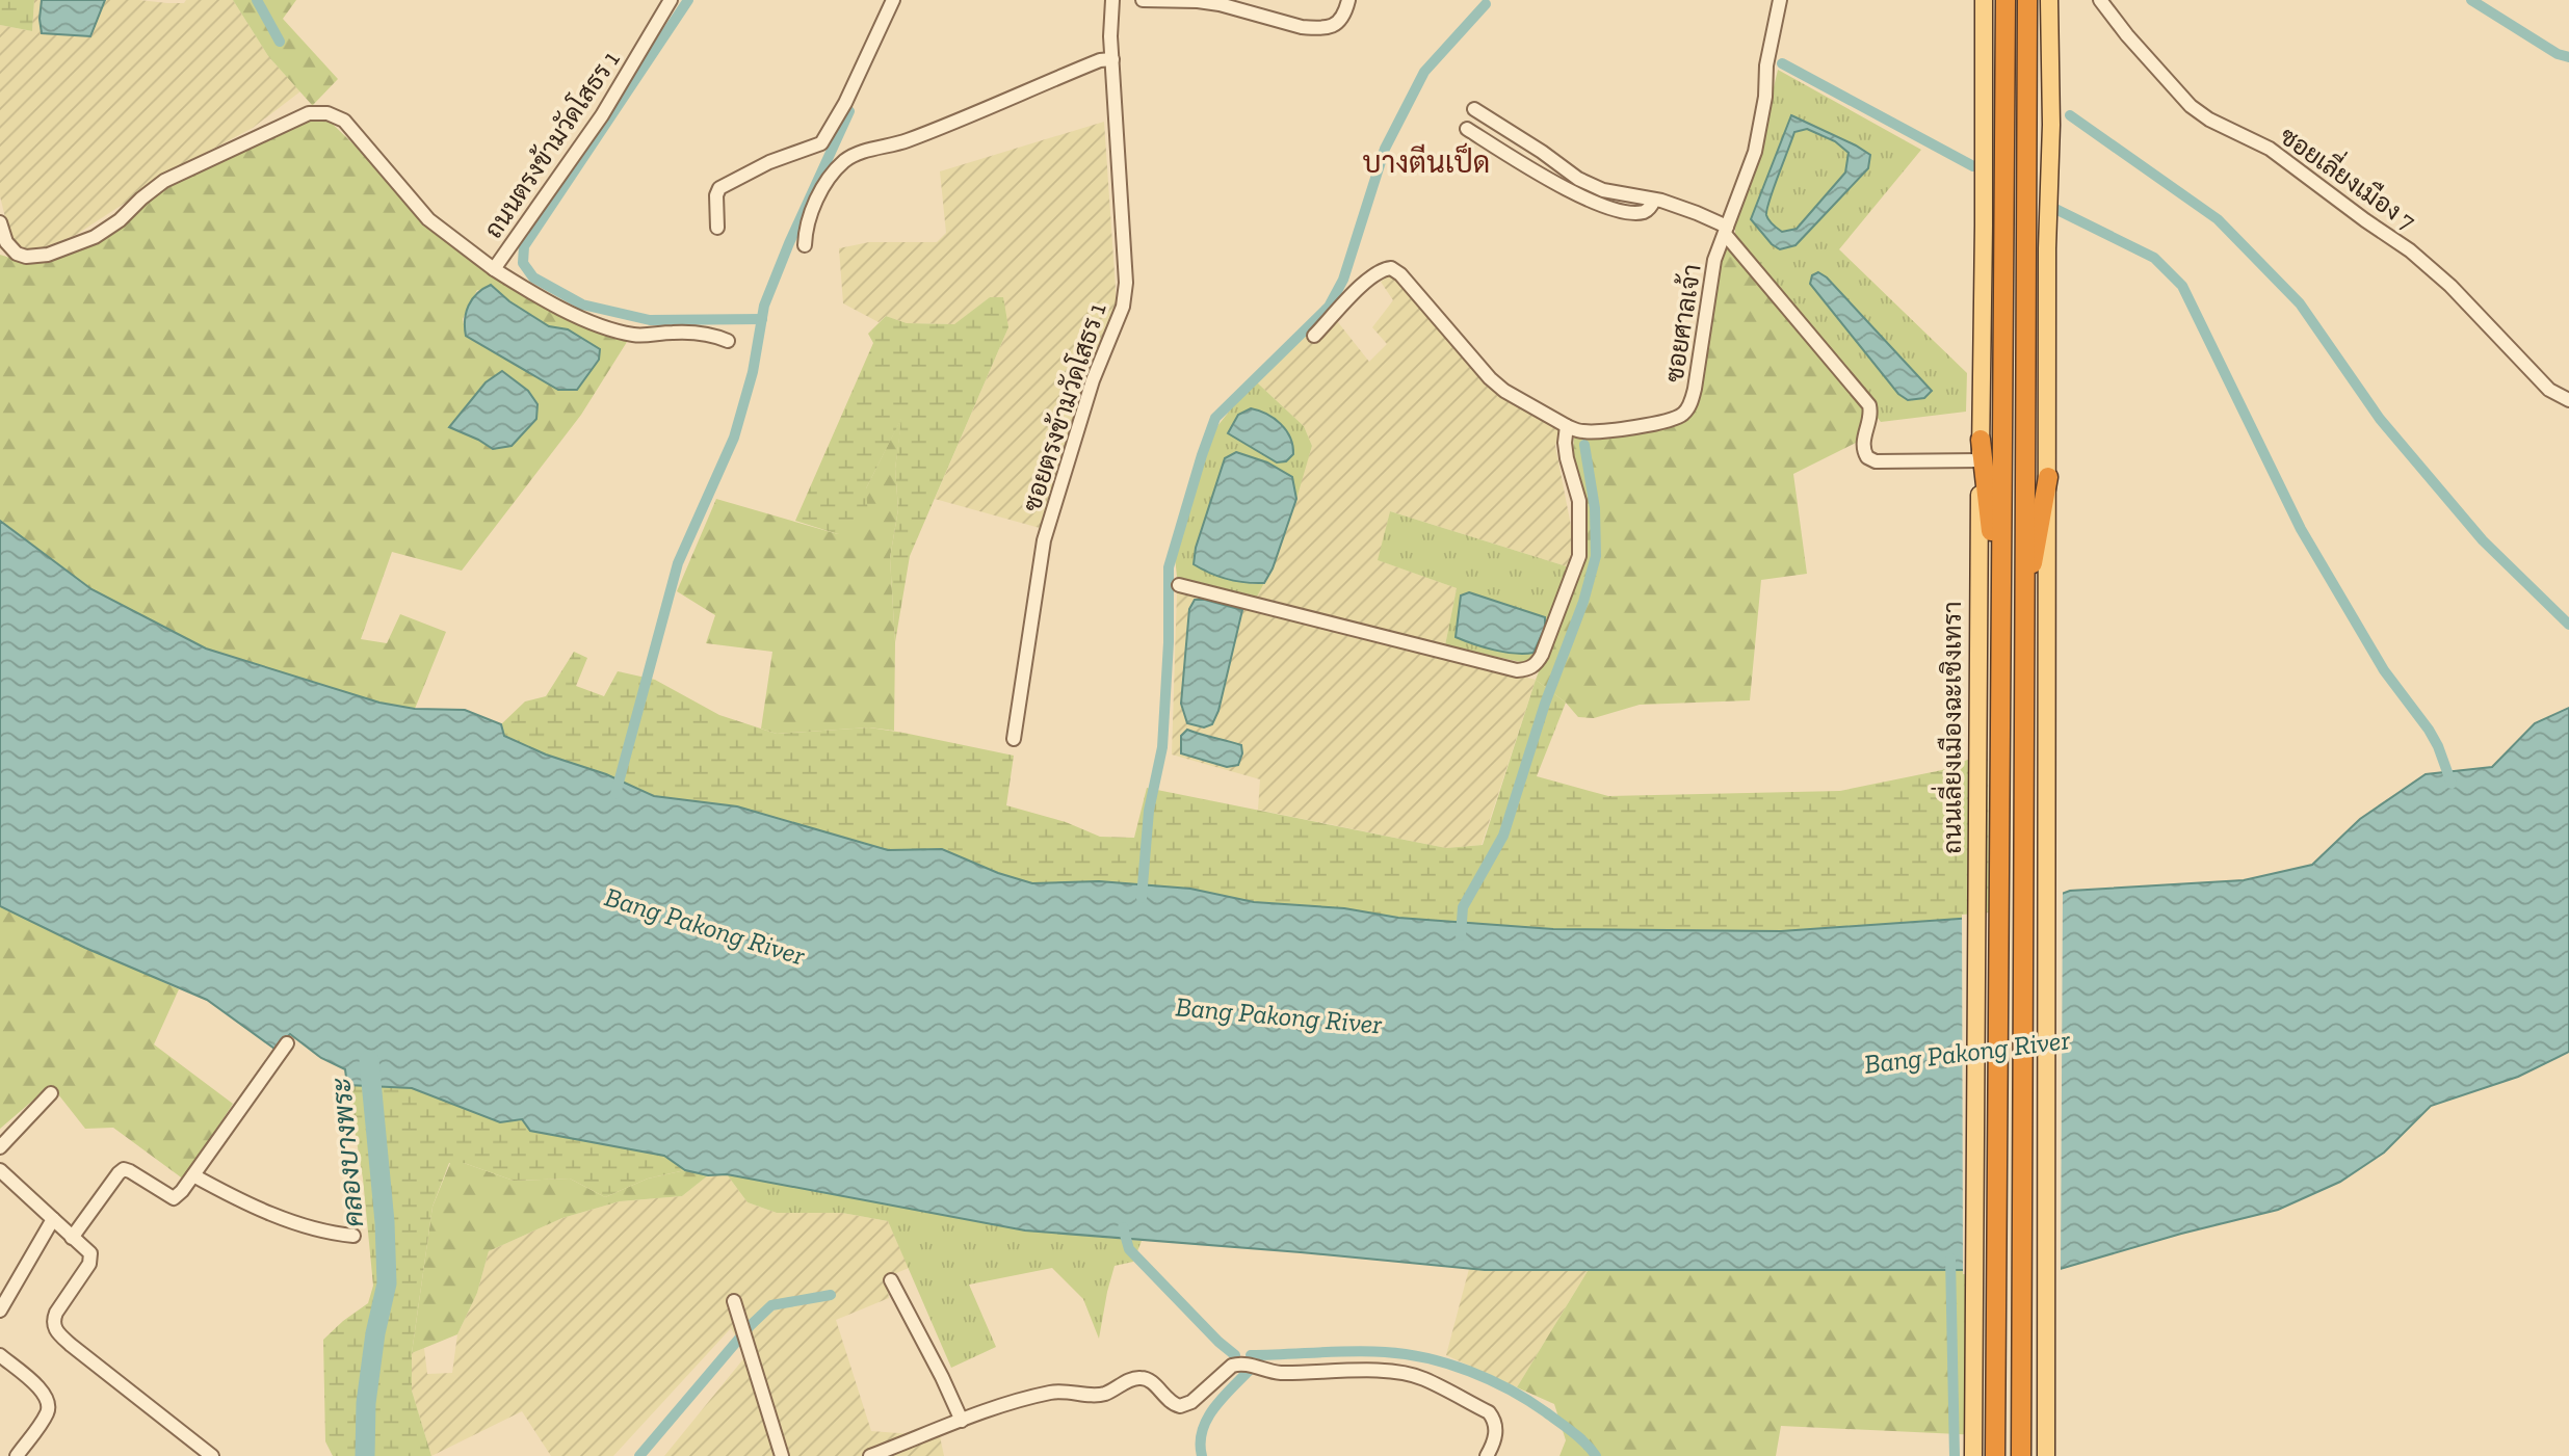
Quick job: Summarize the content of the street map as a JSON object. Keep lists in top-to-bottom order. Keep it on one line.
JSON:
{"streets":{"highway":["ถนนเลี่ยงเมืองฉะเชิงเทรา"],"street":["ถนนตรงข้ามวัดโสธร 1","ซอยเลี่ยงเมือง 7","ซอยศาลเจ้า","ซอยตรงข้ามวัดโสธร 1"]},"districts":["บางตีนเป็ด"],"water":["Bang Pakong River","คลองบางพระ"]}
